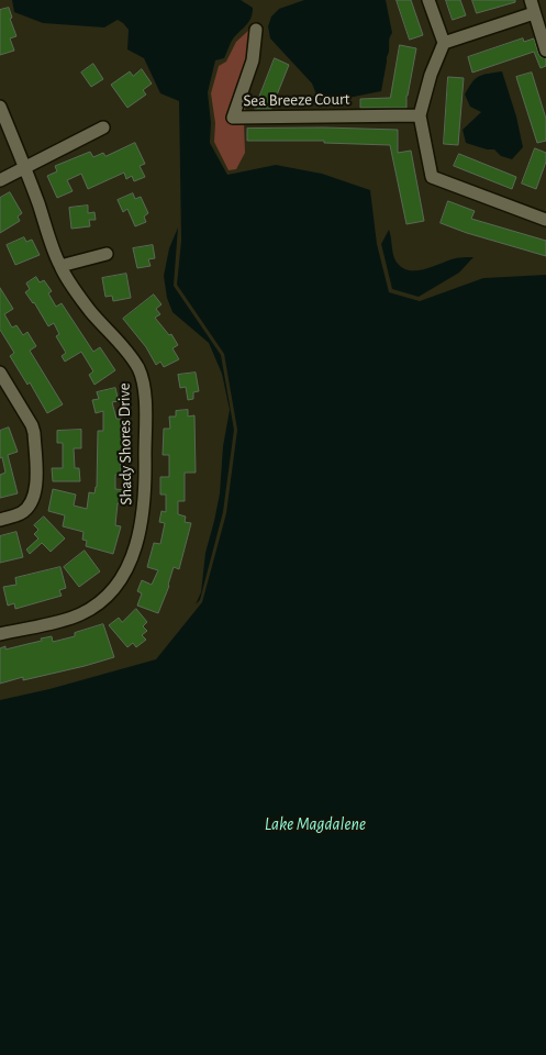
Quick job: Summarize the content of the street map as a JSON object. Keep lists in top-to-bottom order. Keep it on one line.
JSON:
{"streets":{"street":["Sea Breeze Court","Shady Shores Drive"]},"water":["Lake Magdalene"]}
